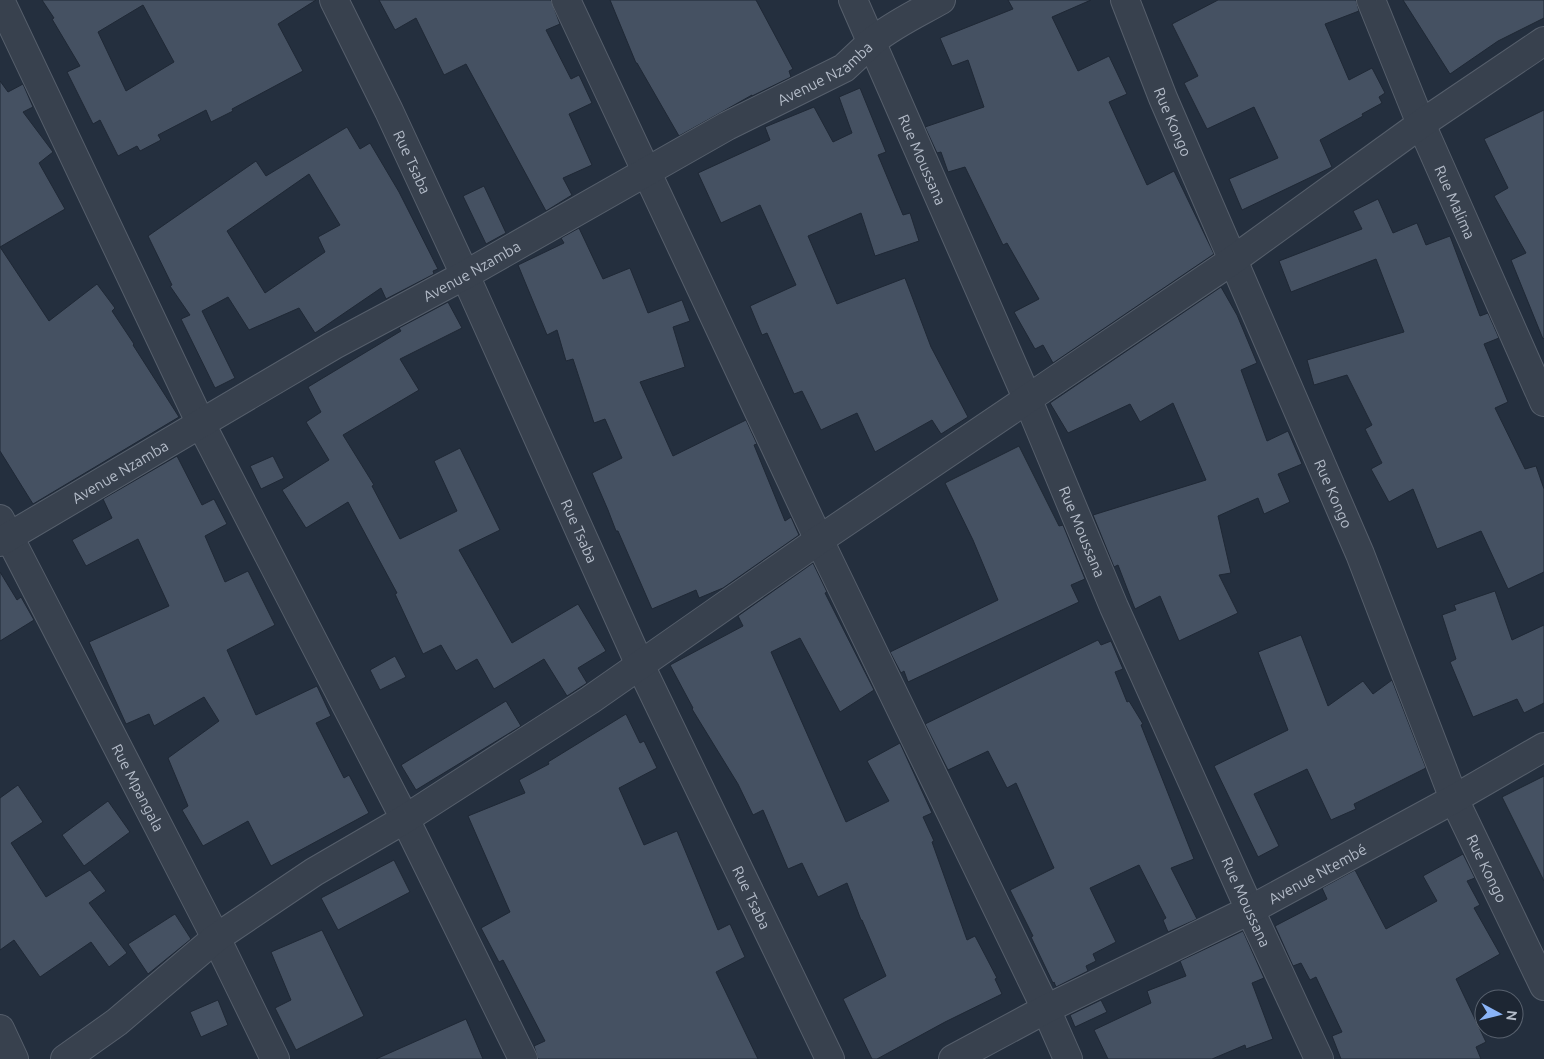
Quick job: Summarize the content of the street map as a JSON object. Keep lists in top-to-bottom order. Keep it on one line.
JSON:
{"streets":{"street":["Avenue Nzamba","Rue Kongo","Rue Moussana","Rue Tsaba","Rue Malima","Rue Mpangala","Avenue Ntembé"]},"crossings":[["Avenue Nzamba","Rue Moussana"],["Avenue Nzamba","Rue Tsaba"],["Avenue Nzamba","Rue Mpangala"],["Rue Kongo","Avenue Ntembé"],["Rue Moussana","Avenue Ntembé"]],"north":"right"}
